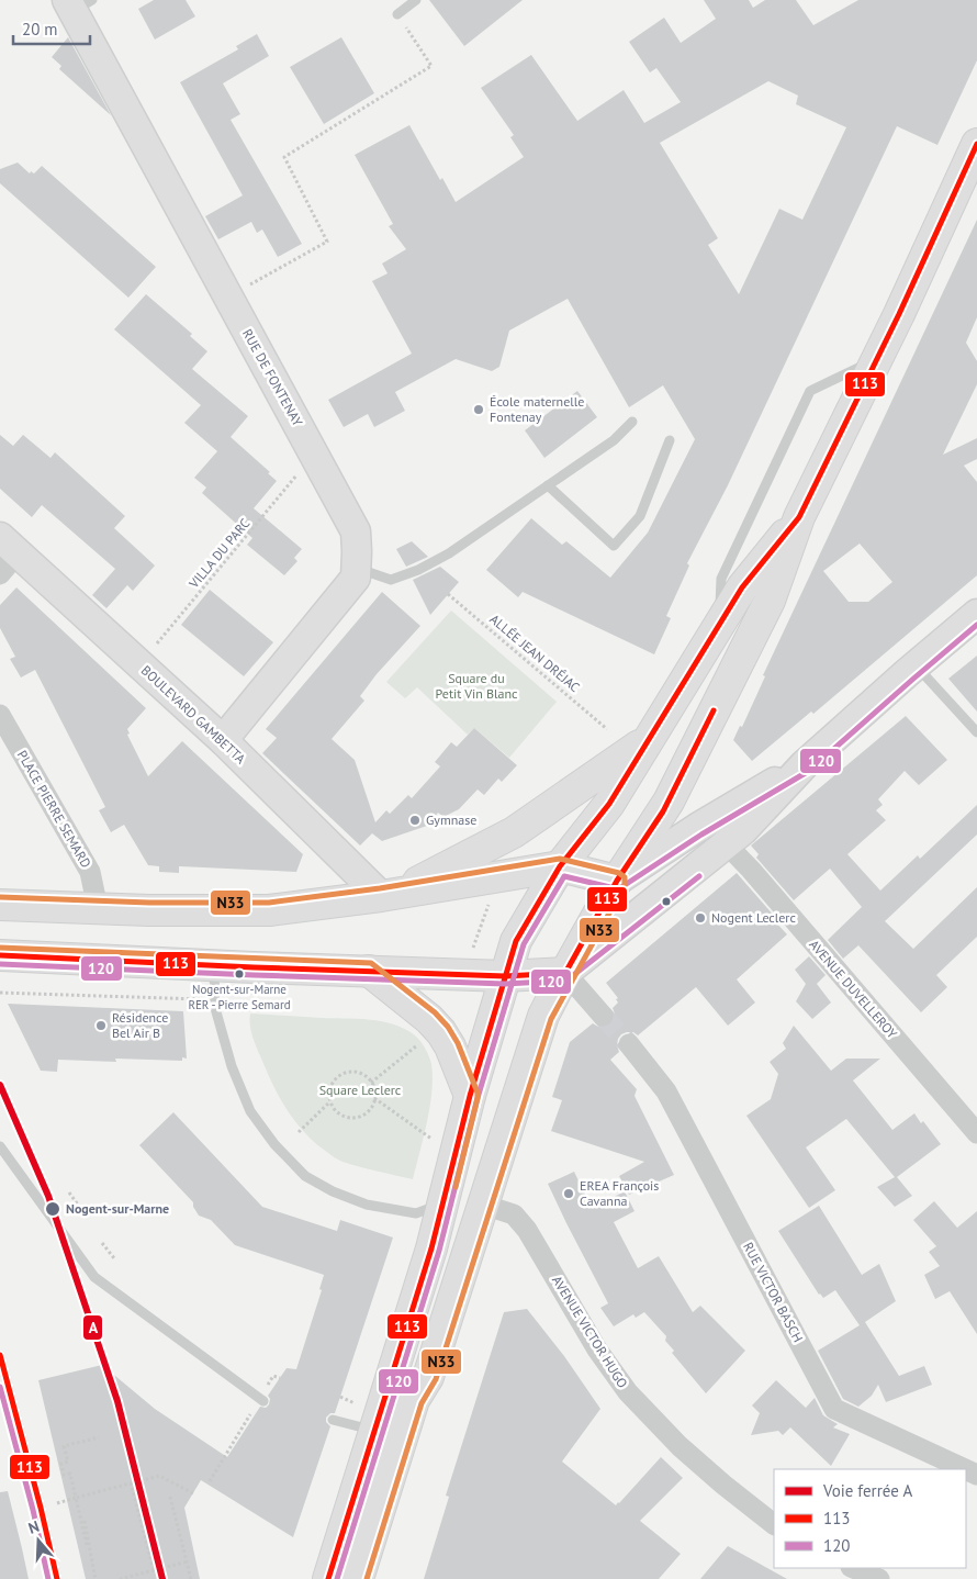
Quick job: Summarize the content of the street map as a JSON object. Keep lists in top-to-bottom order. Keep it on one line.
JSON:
{"streets":{"street":["RUE DE FONTENAY","BOULEVARD GAMBETTA","PLACE PIERRE SEMARD","AVENUE DUVELLEROY","RUE VICTOR BASCH","AVENUE VICTOR HUGO"],"path":["VILLA DU PARC","ALLÉE JEAN DRÉJAC"]},"crossings":[["RUE DE FONTENAY","VILLA DU PARC"],["RUE DE FONTENAY","BOULEVARD GAMBETTA"],["VILLA DU PARC","BOULEVARD GAMBETTA"]],"parks":["Square du Petit Vin Blanc","Square Leclerc"],"places":["École maternelle Fontenay","Gymnase","Nogent Leclerc","Nogent-sur-Marne RER - Pierre Semard","Résidence Bel Air B","EREA François Cavanna","Nogent-sur-Marne"],"lines":["transit line 113","transit line 120","transit line N33","rail line A"],"legend":["Voie ferrée A","113","120"],"scale_bar":"20 m","north":"top"}
